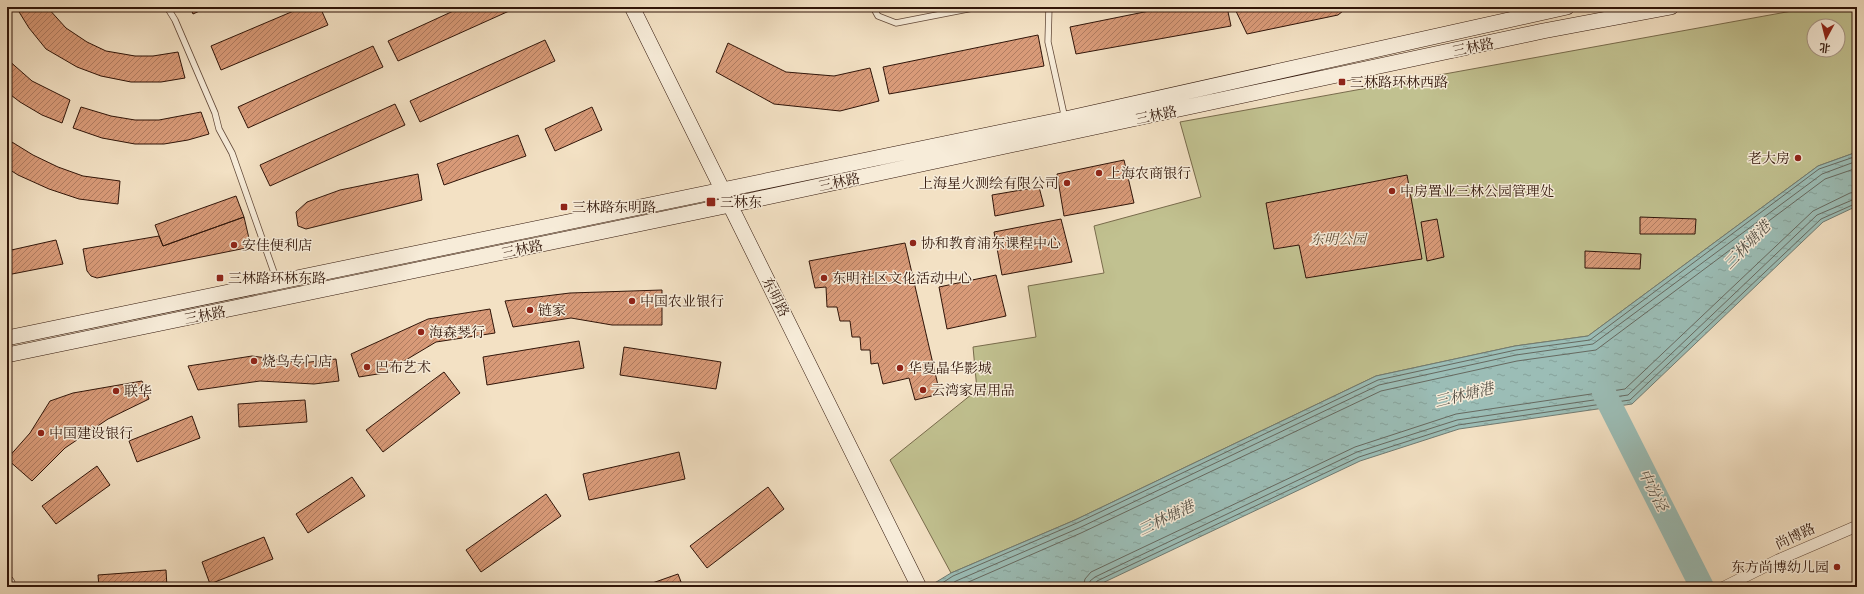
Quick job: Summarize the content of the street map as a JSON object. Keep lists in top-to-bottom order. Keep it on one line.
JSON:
{"streets":{"main road":["三林路","东明路"],"street":["尚博路"]},"crossings":[["三林路","东明路"]],"water":["三林塘港","中汾泾"],"parks":["东明公园"],"places":{"transit":["三林路环林西路","三林东","三林路东明路","三林路环林东路"],"other":["老大房","上海农商银行","上海星火测绘有限公司","中房置业三林公园管理处","协和教育浦东课程中心","安佳便利店","东明社区文化活动中心","中国农业银行","链家","海森琴行","烧鸟专门店","巴布艺术","华夏晶华影城","云湾家居用品","联华","中国建设银行","东方尚博幼儿园"]},"north":"bottom"}
